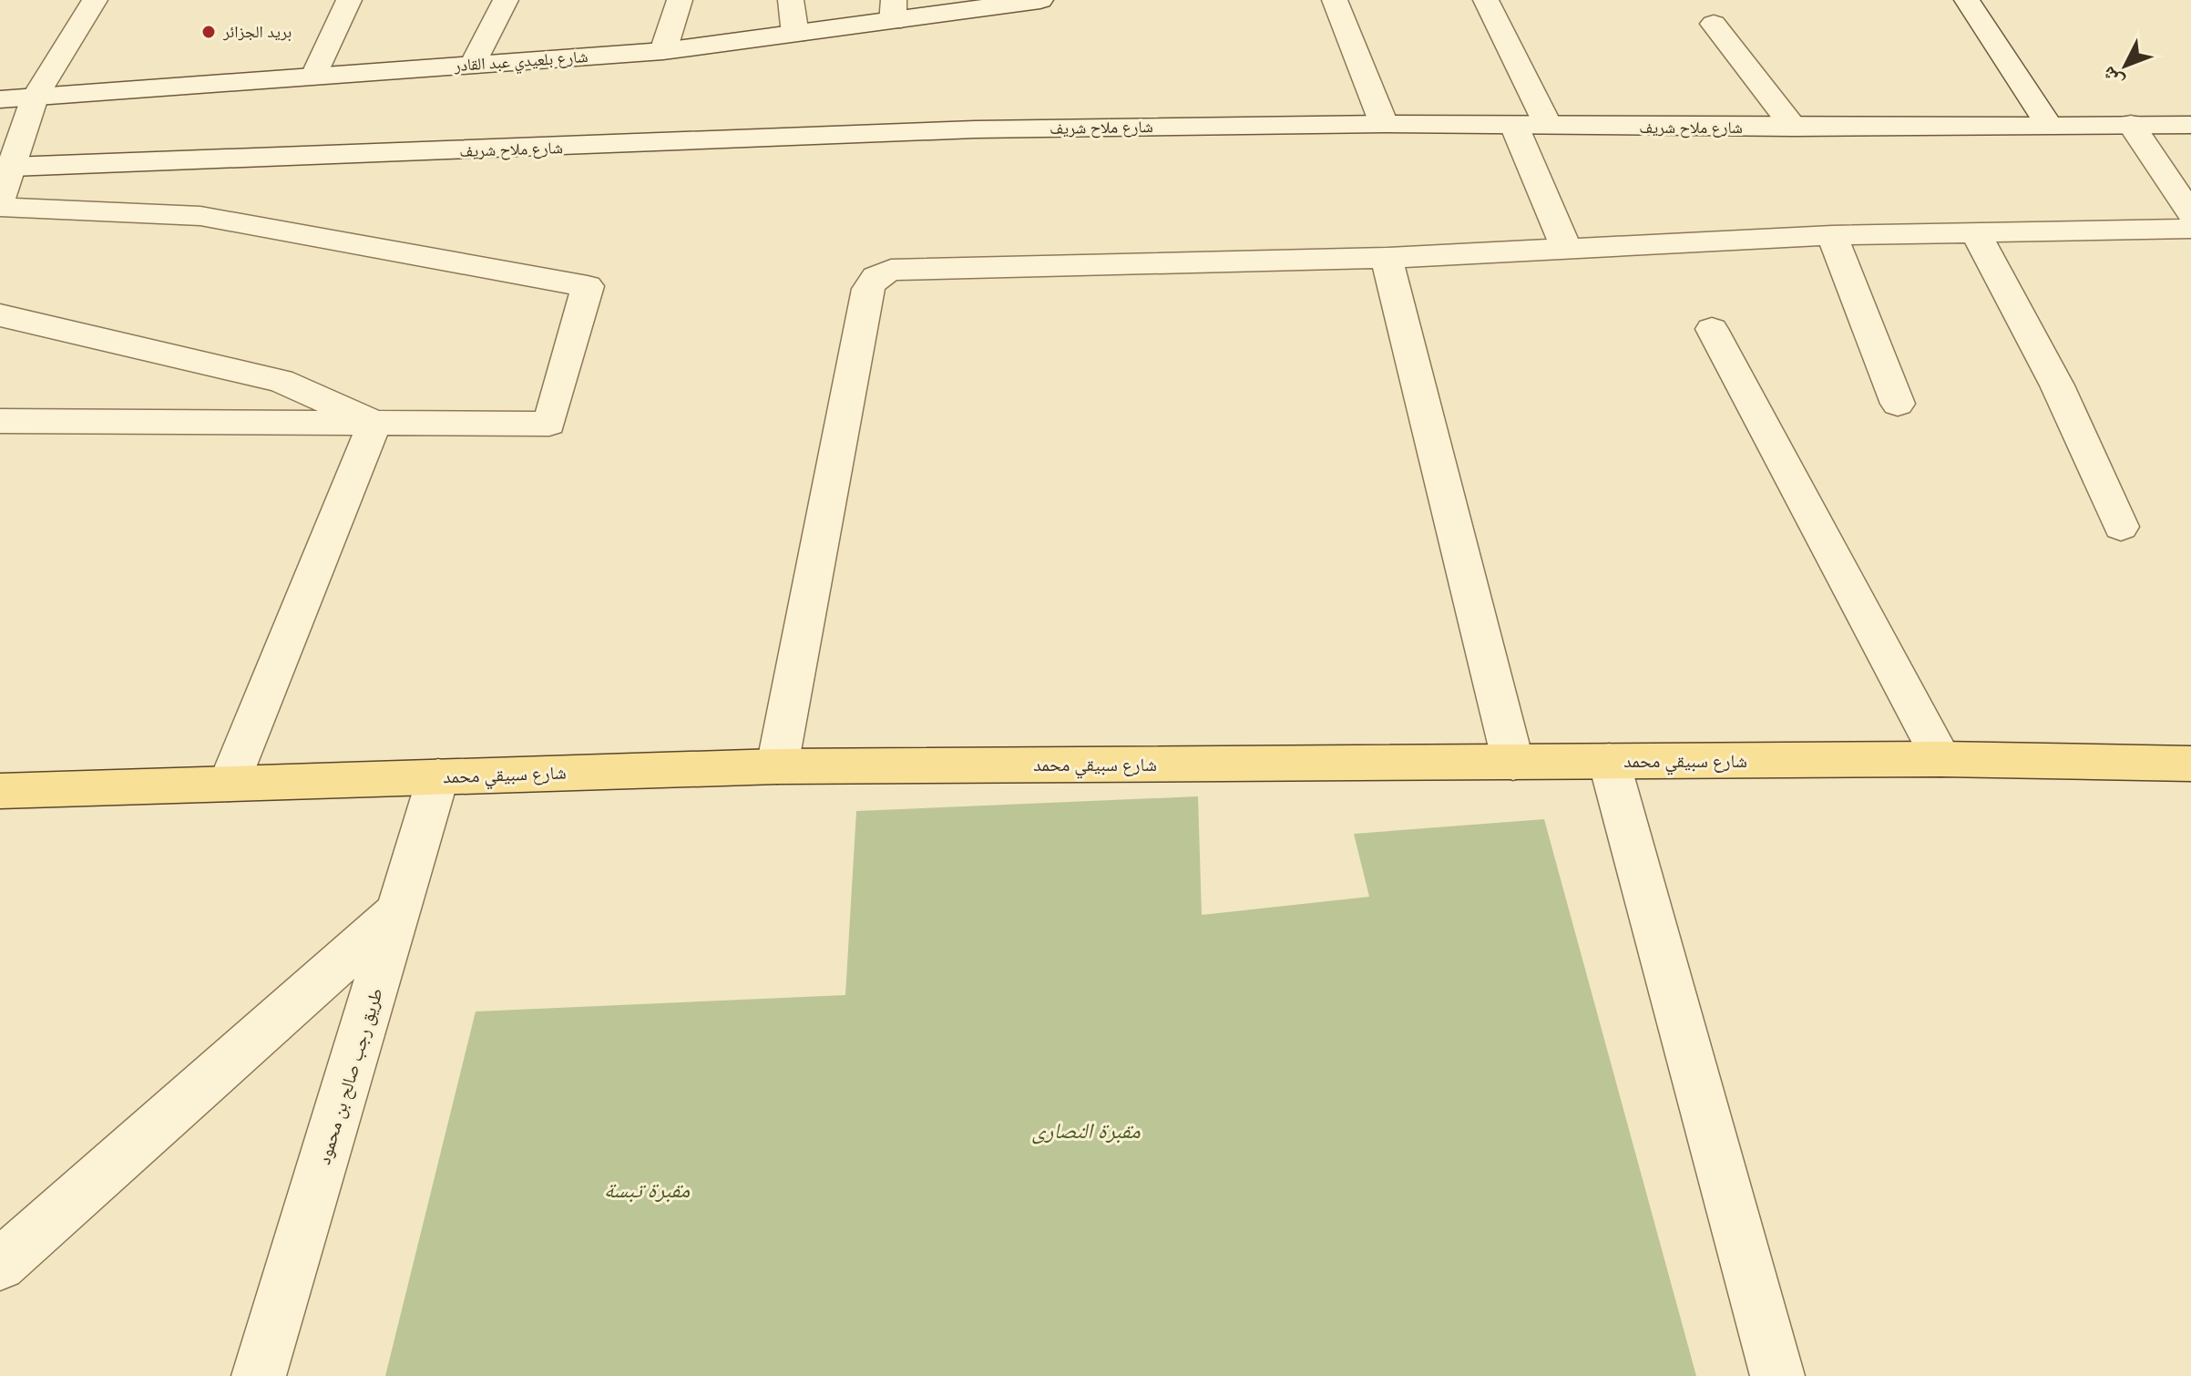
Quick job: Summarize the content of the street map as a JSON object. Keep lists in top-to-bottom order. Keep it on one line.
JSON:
{"streets":{"main road":["شارع سبيقي محمد"],"street":["شارع بلعيدي عبد القادر","شارع ملاح شريف","طريق رجب صالح بن محمود"]},"crossings":[["شارع سبيقي محمد","طريق رجب صالح بن محمود"]],"parks":["مقبرة النصارى","مقبرة تبسة"],"places":["بريد الجزائر"],"north":"bottom left"}
